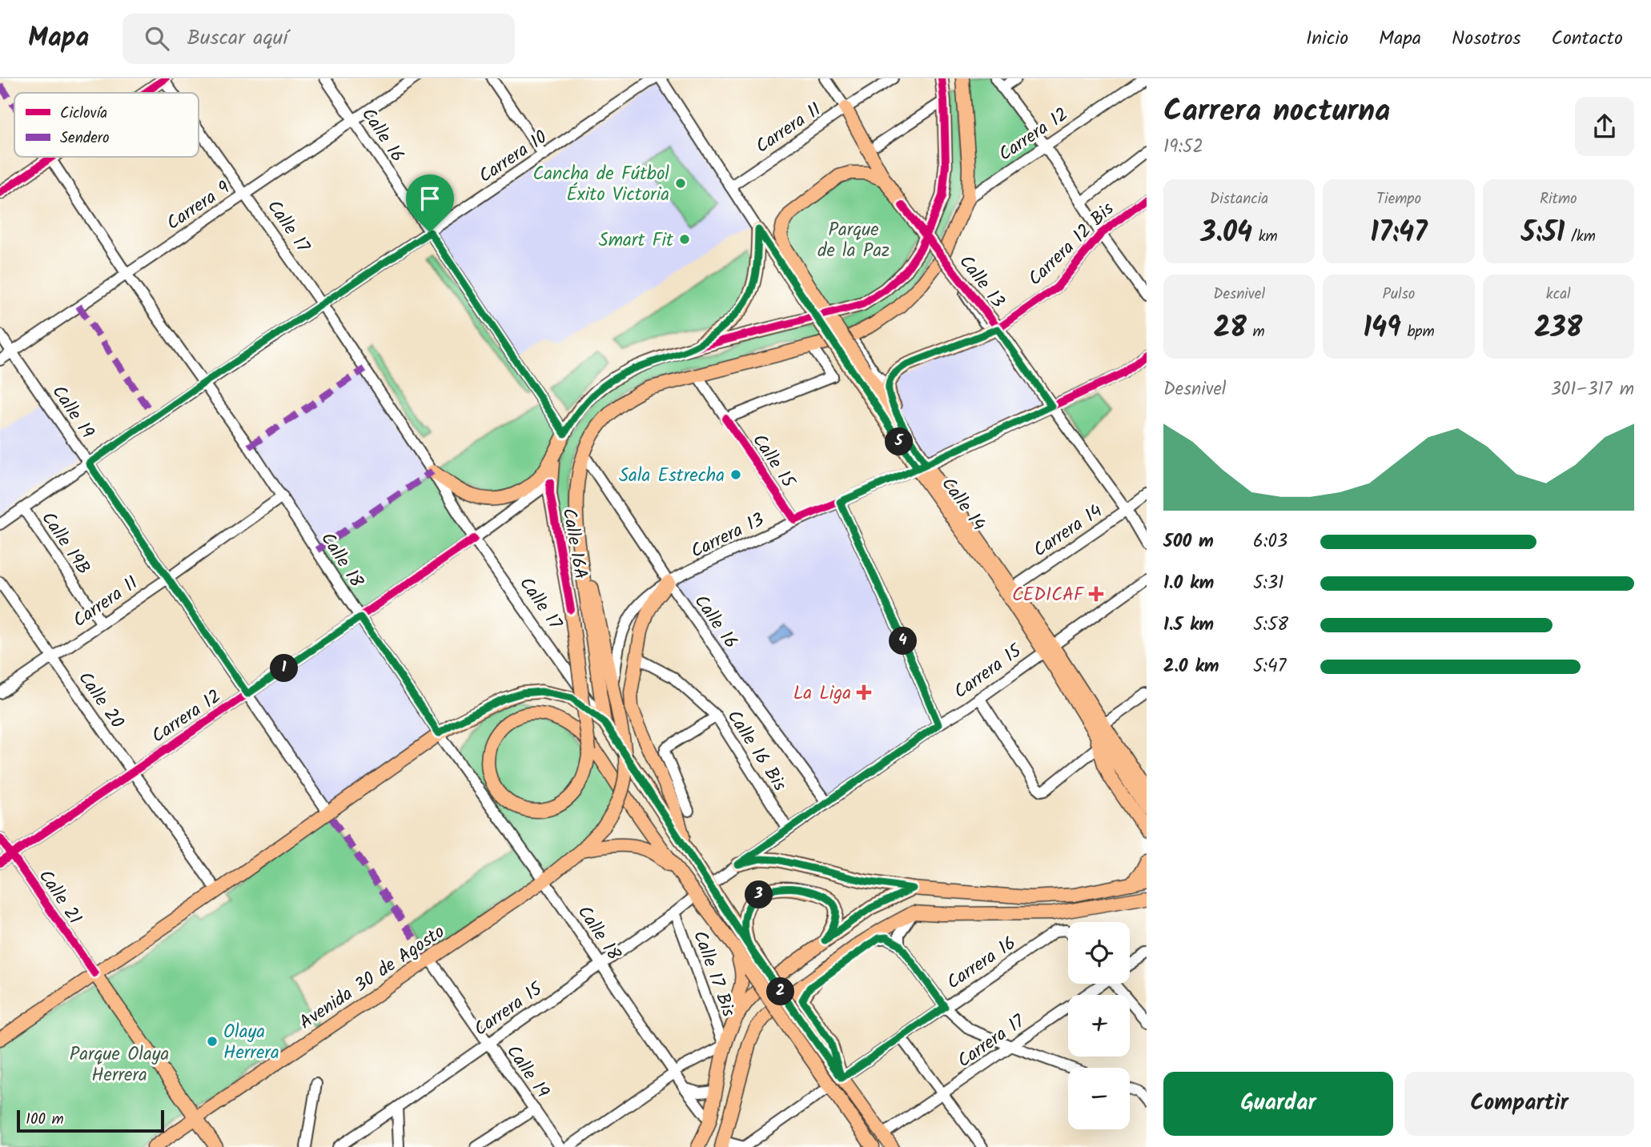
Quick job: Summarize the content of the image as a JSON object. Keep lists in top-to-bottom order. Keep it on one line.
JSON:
{"streets":{"main road":["Calle 17","Carrera 12 Bis","Calle 13","Calle 14","Calle 16A","Calle 21","Avenida 30 de Agosto"],"street":["Carrera 11","Carrera 12","Calle 16","Carrera 10","Carrera 9","Calle 19","Calle 15","Carrera 14","Carrera 13","Calle 19B","Calle 18","Carrera 15","Calle 20","Calle 16 Bis","Carrera 16","Calle 17 Bis","Carrera 17"]},"crossings":[["Carrera 11","Calle 13"],["Carrera 11","Calle 19"],["Carrera 11","Calle 14"],["Carrera 11","Calle 19B"],["Carrera 11","Calle 18"],["Carrera 11","Calle 20"],["Carrera 12","Calle 17"],["Carrera 12","Calle 19"],["Carrera 12","Calle 16A"],["Carrera 12","Calle 18"],["Carrera 12","Calle 20"],["Carrera 12","Calle 21"],["Calle 16","Carrera 10"],["Calle 16","Carrera 9"],["Calle 16","Carrera 13"],["Calle 16","Carrera 15"],["Carrera 10","Calle 17"],["Carrera 10","Calle 19"],["Carrera 10","Calle 19B"],["Carrera 10","Calle 18"],["Carrera 9","Calle 17"],["Carrera 9","Calle 19"],["Carrera 9","Calle 18"],["Calle 17","Calle 16A"],["Calle 17","Carrera 15"],["Calle 17","Carrera 16"],["Calle 17","Carrera 17"],["Carrera 12 Bis","Calle 13"],["Calle 13","Calle 14"],["Calle 13","Carrera 14"],["Calle 19","Carrera 15"],["Calle 19","Avenida 30 de Agosto"],["Calle 15","Carrera 13"],["Calle 14","Carrera 14"],["Calle 14","Carrera 13"],["Calle 14","Carrera 15"],["Carrera 13","Avenida 30 de Agosto"],["Calle 16A","Avenida 30 de Agosto"],["Calle 18","Carrera 15"],["Calle 18","Avenida 30 de Agosto"],["Carrera 15","Calle 16 Bis"],["Carrera 15","Calle 17 Bis"],["Calle 21","Avenida 30 de Agosto"]],"parks":["Parque de la Paz","Parque Olaya Herrera"],"places":{"other":["Cancha de Fútbol Éxito Victoria","Smart Fit","Sala Estrecha","Olaya Herrera"],"health":["CEDICAF","La Liga"]},"legend":["Ciclovía","Sendero"],"scale_bar":"100 m","page":{"header":"Mapa","search":"Buscar aquí","nav":["Inicio","Mapa","Nosotros","Contacto"],"heading":["Carrera nocturna","19:52"],"stats":[["Distancia","3.04 km"],["Tiempo","17:47"],["Ritmo","5:51 /km"],["Desnivel","28 m"],["Pulso","149 bpm"],["kcal","238"]],"chart":["Desnivel","301–317 m"],"pins":["5","4","1","3","2"],"list":[{"name":"500 m","note":"6:03"},{"name":"1.0 km","note":"5:31"},{"name":"1.5 km","note":"5:58"},{"name":"2.0 km","note":"5:47"}],"map_buttons":["+","−"],"buttons":["Guardar","Compartir"],"scale":"100 m"}}
